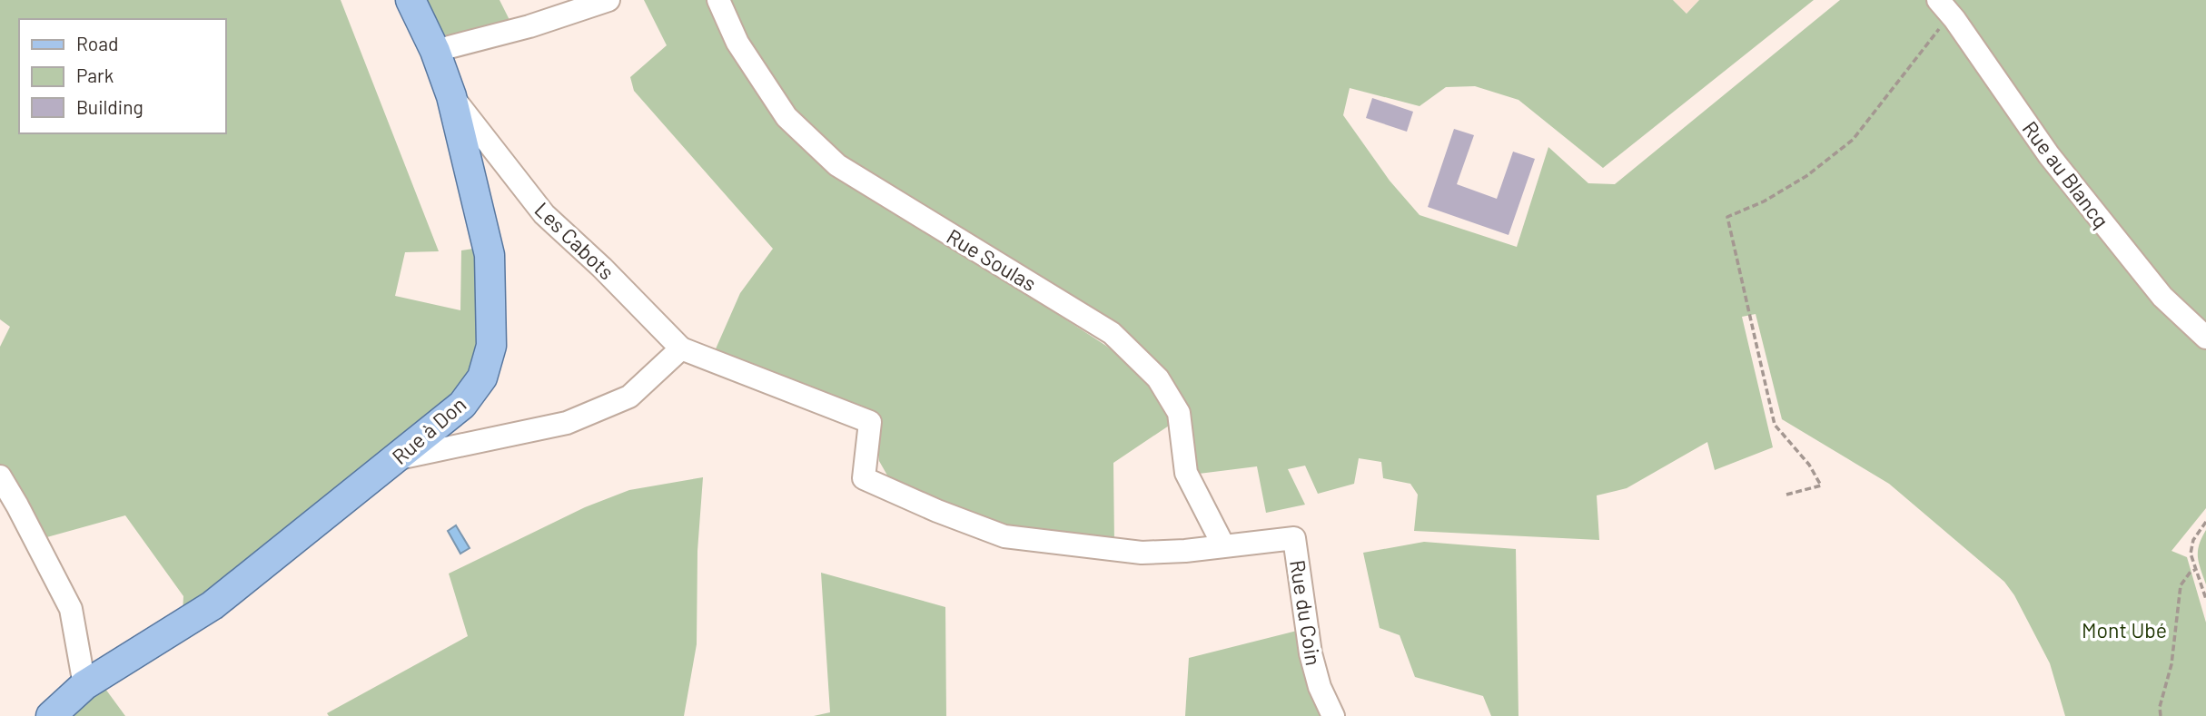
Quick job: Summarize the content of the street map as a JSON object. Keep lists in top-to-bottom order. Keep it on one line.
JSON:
{"streets":{"main road":["Rue à Don"],"street":["Rue au Blancq","Les Cabots","Rue Soulas","Rue du Coin"]},"crossings":[["Les Cabots","Rue à Don"],["Rue Soulas","Rue du Coin"]],"parks":["Mont Ubé"],"legend":["Road","Park","Building"]}
